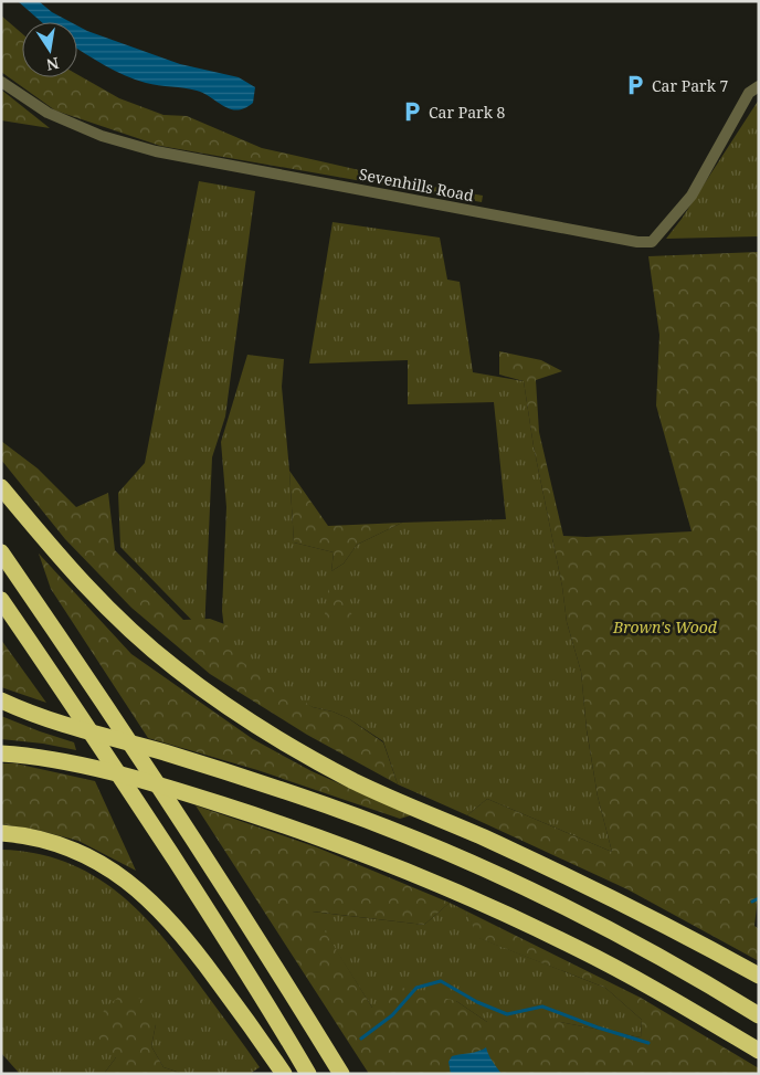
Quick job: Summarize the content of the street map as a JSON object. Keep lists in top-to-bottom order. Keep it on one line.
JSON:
{"streets":{"street":["Sevenhills Road"]},"parks":["Brown's Wood"],"places":{"parking":["Car Park 7","Car Park 8"]},"north":"bottom"}
